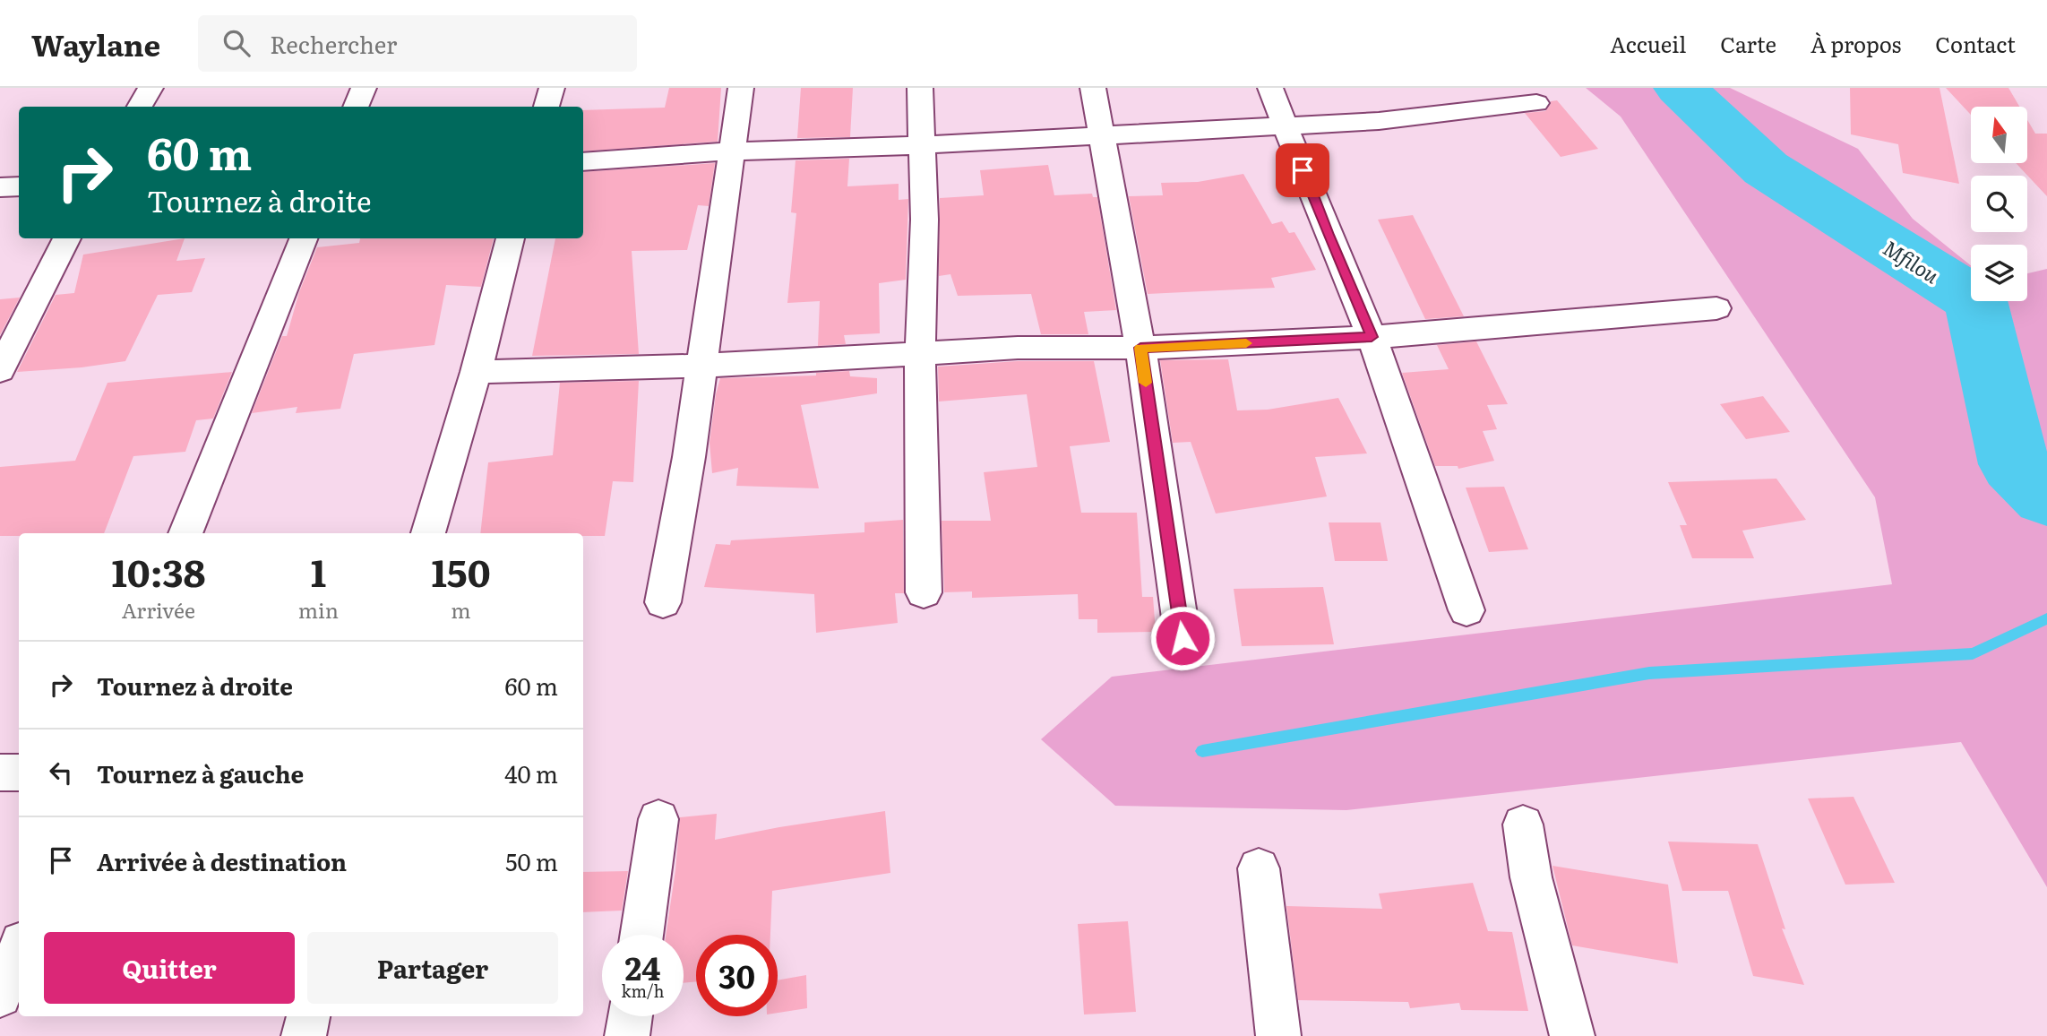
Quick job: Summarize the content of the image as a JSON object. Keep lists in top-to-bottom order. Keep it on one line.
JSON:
{"water":["Mfilou"],"north":"top","page":{"header":"Waylane","search":"Rechercher","nav":["Accueil","Carte","À propos","Contact"],"turn":["60 m","Tournez à droite"],"eta":["10:38","Arrivée","1","min","150","m"],"list":[{"name":"Tournez à droite","value":"60 m"},{"name":"Tournez à gauche","value":"40 m"},{"name":"Arrivée à destination","value":"50 m"}],"buttons":["Quitter","Partager"],"speed":"24 km/h","limit":"30"}}
